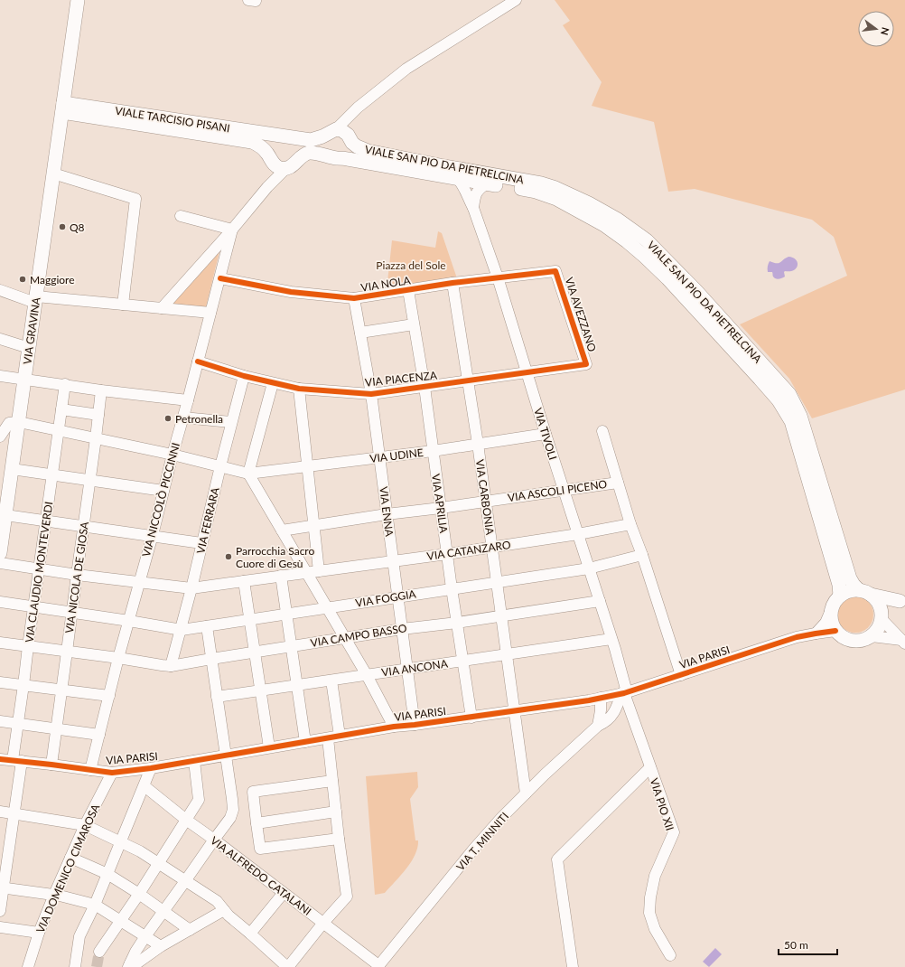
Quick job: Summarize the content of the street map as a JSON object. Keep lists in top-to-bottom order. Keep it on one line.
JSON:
{"streets":{"main road":["VIALE TARCISIO PISANI","VIALE SAN PIO DA PIETRELCINA","VIA GRAVINA"],"street":["VIA NOLA","VIA AVEZZANO","VIA PIACENZA","VIA TIVOLI","VIA UDINE","VIA ASCOLI PICENO","VIA CARBONIA","VIA NICCOLÒ PICCINNI","VIA APRILIA","VIA ENNA","VIA FERRARA","VIA CATANZARO","VIA CLAUDIO MONTEVERDI","VIA NICOLA DE GIOSA","VIA FOGGIA","VIA CAMPO BASSO","VIA PARISI","VIA ANCONA","VIA PIO XII","VIA T. MINNITI","VIA DOMENICO CIMAROSA","VIA ALFREDO CATALANI"]},"crossings":[["VIALE TARCISIO PISANI","VIALE SAN PIO DA PIETRELCINA"],["VIALE TARCISIO PISANI","VIA GRAVINA"],["VIALE SAN PIO DA PIETRELCINA","VIA TIVOLI"],["VIALE SAN PIO DA PIETRELCINA","VIA PARISI"],["VIA NOLA","VIA AVEZZANO"],["VIA NOLA","VIA TIVOLI"],["VIA NOLA","VIA CARBONIA"],["VIA NOLA","VIA NICCOLÒ PICCINNI"],["VIA NOLA","VIA APRILIA"],["VIA NOLA","VIA ENNA"],["VIA AVEZZANO","VIA PIACENZA"],["VIA PIACENZA","VIA TIVOLI"],["VIA PIACENZA","VIA CARBONIA"],["VIA PIACENZA","VIA NICCOLÒ PICCINNI"],["VIA PIACENZA","VIA APRILIA"],["VIA PIACENZA","VIA ENNA"],["VIA PIACENZA","VIA FERRARA"],["VIA TIVOLI","VIA UDINE"],["VIA TIVOLI","VIA ASCOLI PICENO"],["VIA TIVOLI","VIA CATANZARO"],["VIA TIVOLI","VIA FOGGIA"],["VIA TIVOLI","VIA CAMPO BASSO"],["VIA TIVOLI","VIA PARISI"],["VIA TIVOLI","VIA ANCONA"],["VIA TIVOLI","VIA PIO XII"],["VIA TIVOLI","VIA T. MINNITI"],["VIA UDINE","VIA CARBONIA"],["VIA UDINE","VIA APRILIA"],["VIA UDINE","VIA ENNA"],["VIA ASCOLI PICENO","VIA CARBONIA"],["VIA ASCOLI PICENO","VIA APRILIA"],["VIA ASCOLI PICENO","VIA ENNA"],["VIA CARBONIA","VIA CATANZARO"],["VIA CARBONIA","VIA FOGGIA"],["VIA CARBONIA","VIA CAMPO BASSO"],["VIA CARBONIA","VIA PARISI"],["VIA CARBONIA","VIA ANCONA"],["VIA CARBONIA","VIA T. MINNITI"],["VIA NICCOLÒ PICCINNI","VIA CATANZARO"],["VIA NICCOLÒ PICCINNI","VIA FOGGIA"],["VIA NICCOLÒ PICCINNI","VIA CAMPO BASSO"],["VIA NICCOLÒ PICCINNI","VIA PARISI"],["VIA APRILIA","VIA CATANZARO"],["VIA APRILIA","VIA FOGGIA"],["VIA APRILIA","VIA CAMPO BASSO"],["VIA APRILIA","VIA PARISI"],["VIA APRILIA","VIA ANCONA"],["VIA ENNA","VIA CATANZARO"],["VIA ENNA","VIA FOGGIA"],["VIA ENNA","VIA CAMPO BASSO"],["VIA ENNA","VIA PARISI"],["VIA ENNA","VIA ANCONA"],["VIA FERRARA","VIA CATANZARO"],["VIA FERRARA","VIA FOGGIA"],["VIA FERRARA","VIA CAMPO BASSO"],["VIA CATANZARO","VIA CLAUDIO MONTEVERDI"],["VIA CATANZARO","VIA NICOLA DE GIOSA"],["VIA CLAUDIO MONTEVERDI","VIA FOGGIA"],["VIA CLAUDIO MONTEVERDI","VIA CAMPO BASSO"],["VIA CLAUDIO MONTEVERDI","VIA PARISI"],["VIA NICOLA DE GIOSA","VIA FOGGIA"],["VIA NICOLA DE GIOSA","VIA CAMPO BASSO"],["VIA NICOLA DE GIOSA","VIA PARISI"],["VIA PARISI","VIA PIO XII"],["VIA PARISI","VIA T. MINNITI"],["VIA PARISI","VIA DOMENICO CIMAROSA"],["VIA PIO XII","VIA T. MINNITI"],["VIA T. MINNITI","VIA ALFREDO CATALANI"]],"parks":["Piazza del Sole"],"places":["Q8","Maggiore","Petronella","Parrocchia Sacro Cuore di Gesù"],"scale_bar":"50 m","north":"right"}
